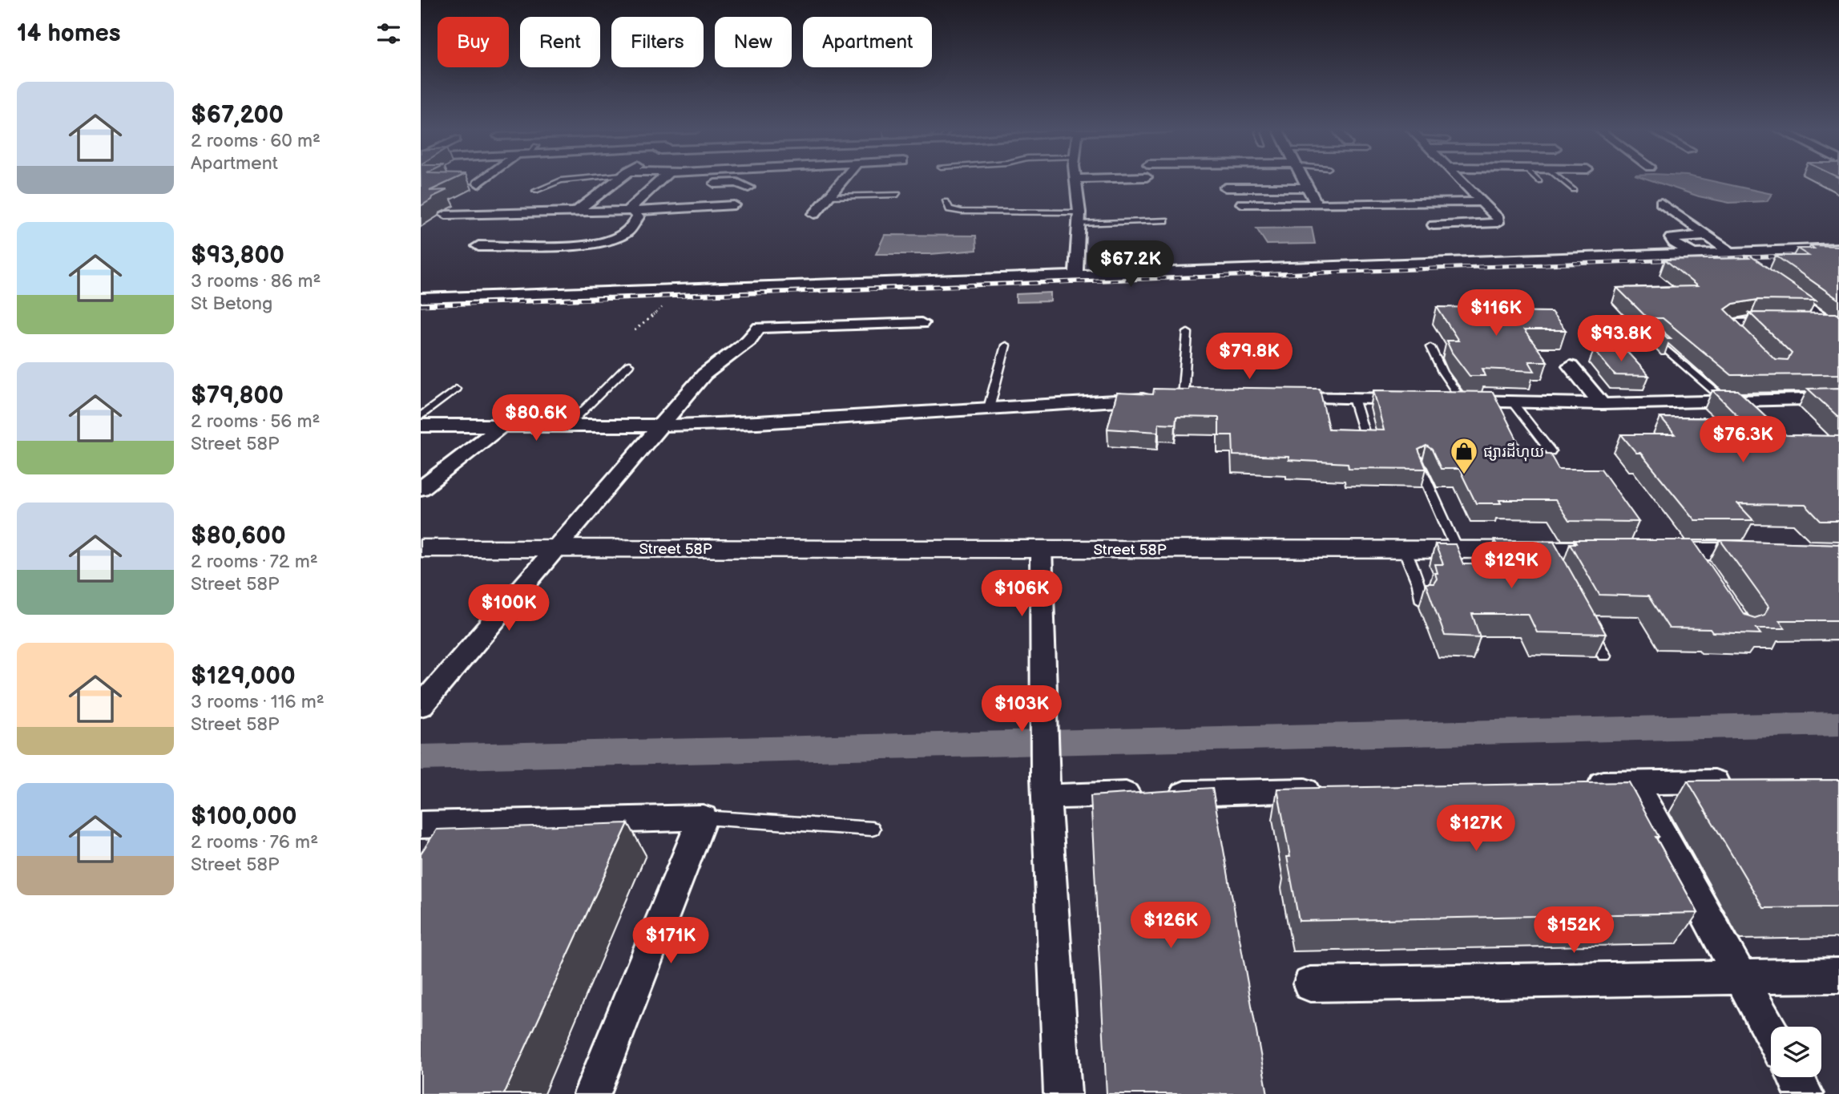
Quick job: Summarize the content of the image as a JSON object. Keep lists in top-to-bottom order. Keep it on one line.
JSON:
{"streets":{"street":["Street 58P"]},"places":{"shop":["ផ្សារដីហុយ"]},"page":{"heading":"14 homes","chip":["Buy","Rent","Filters","New","Apartment"],"list":[{"name":"$67,200","note":"2 rooms · 60 m² · Apartment"},{"name":"$93,800","note":"3 rooms · 86 m² · St Betong"},{"name":"$79,800","note":"2 rooms · 56 m² · Street 58P"},{"name":"$80,600","note":"2 rooms · 72 m² · Street 58P"},{"name":"$129,000","note":"3 rooms · 116 m² · Street 58P"},{"name":"$100,000","note":"2 rooms · 76 m² · Street 58P"}],"price":["$67.2K","$116K","$93.8K","$79.8K","$80.6K","$76.3K","$129K","$106K","$100K","$103K","$127K","$126K","$152K","$171K"]}}
